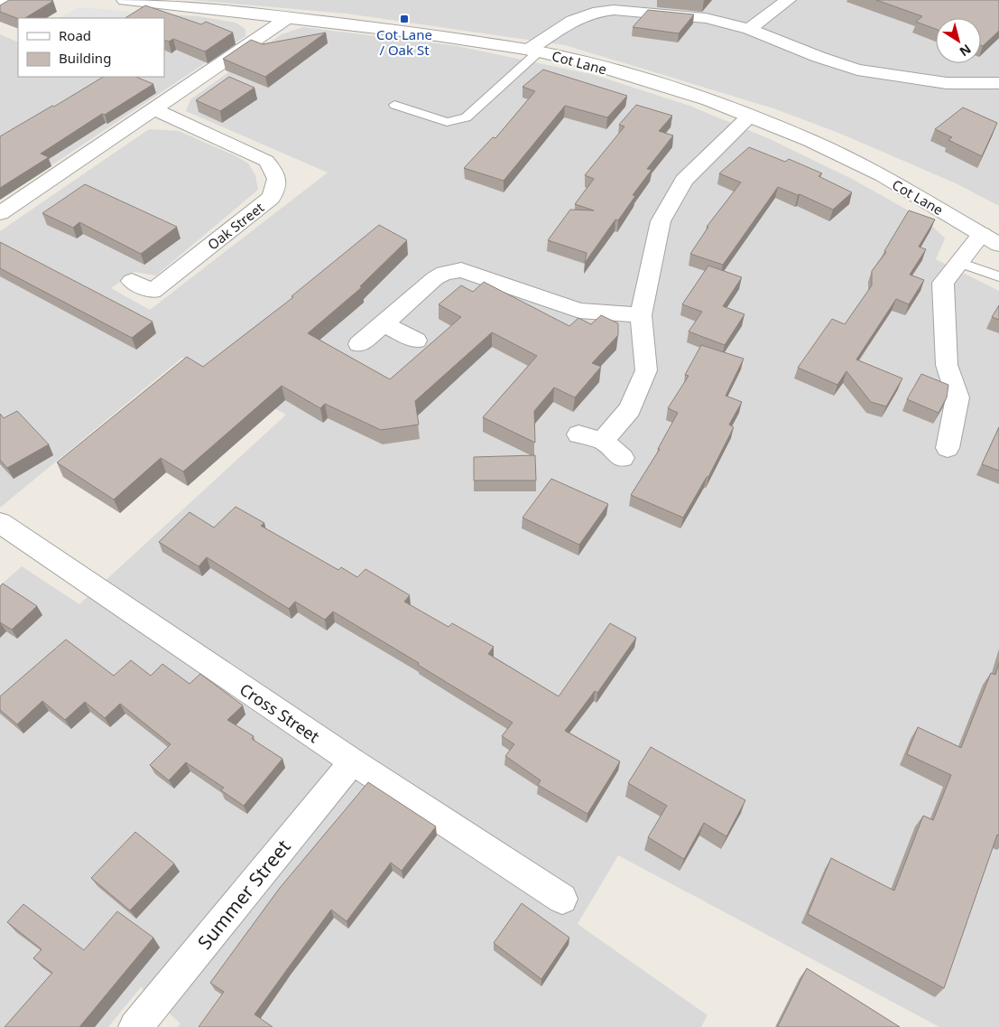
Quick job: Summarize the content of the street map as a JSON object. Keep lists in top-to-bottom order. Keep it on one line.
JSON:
{"streets":{"street":["Cot Lane","Oak Street","Cross Street","Summer Street"]},"crossings":[["Cross Street","Summer Street"]],"places":{"transit":["Cot Lane / Oak St"]},"legend":["Road","Building"],"north":"bottom right"}
